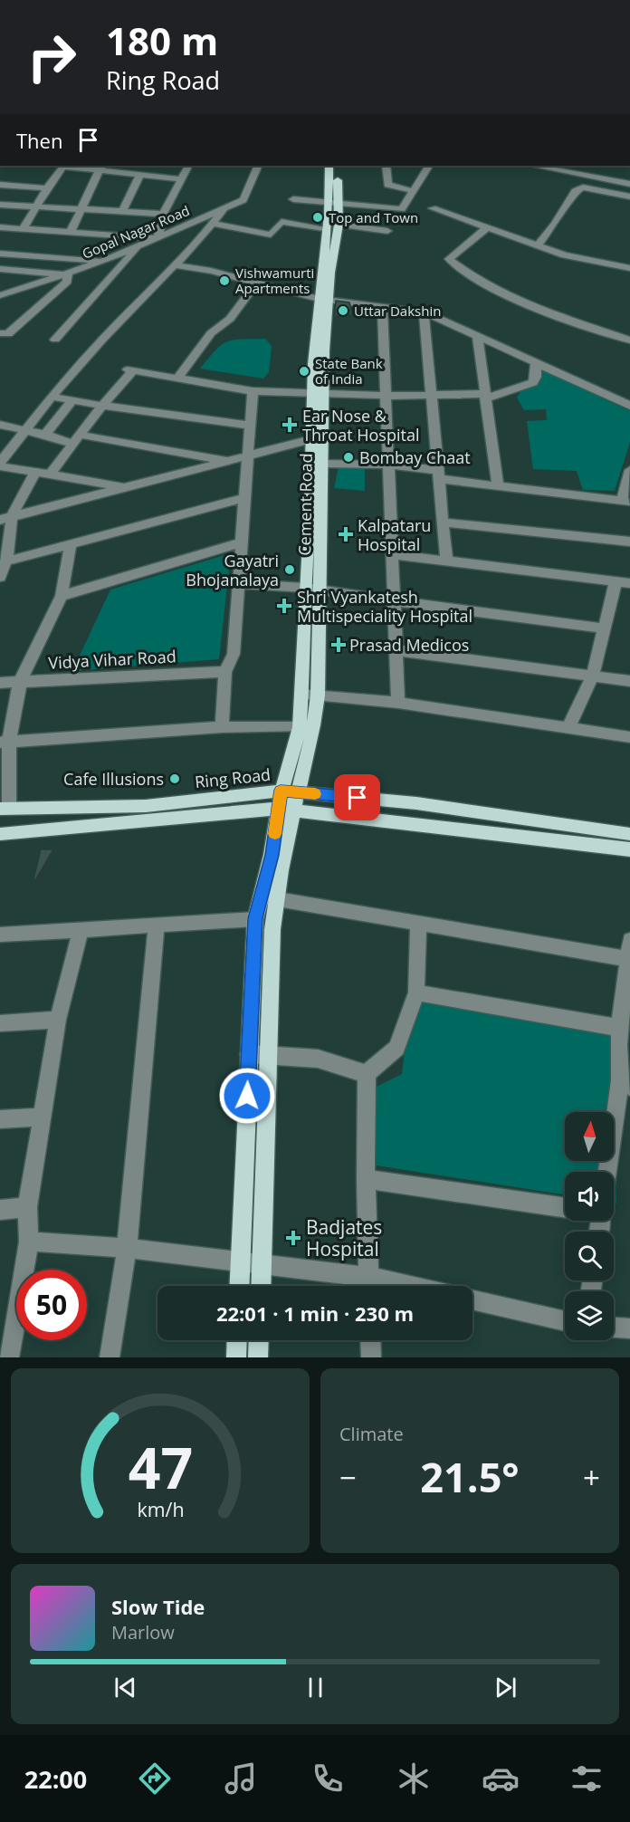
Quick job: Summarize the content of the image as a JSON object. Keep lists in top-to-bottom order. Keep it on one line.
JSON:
{"streets":{"main road":["Cement Road","Ring Road"],"street":["Gopal Nagar Road","Vidya Vihar Road"]},"crossings":[["Cement Road","Ring Road"]],"places":{"other":["Top and Town","Vishwamurti Apartments","Uttar Dakshin","State Bank of India","Bombay Chaat","Gayatri Bhojanalaya","Cafe Illusions"],"health":["Ear Nose & Throat Hospital","Kalpataru Hospital","Shri Vyankatesh Multispeciality Hospital","Prasad Medicos","Badjates Hospital"]},"north":"top","page":{"turn":["180 m","Ring Road"],"then":"Then","limit":"50","trip":"22:01 · 1 min · 230 m","tile":"Climate","heat":["−","21.5°","+"],"song":["Slow Tide","Marlow"],"tabs":"22:00","gauge":["47","km/h"]}}
